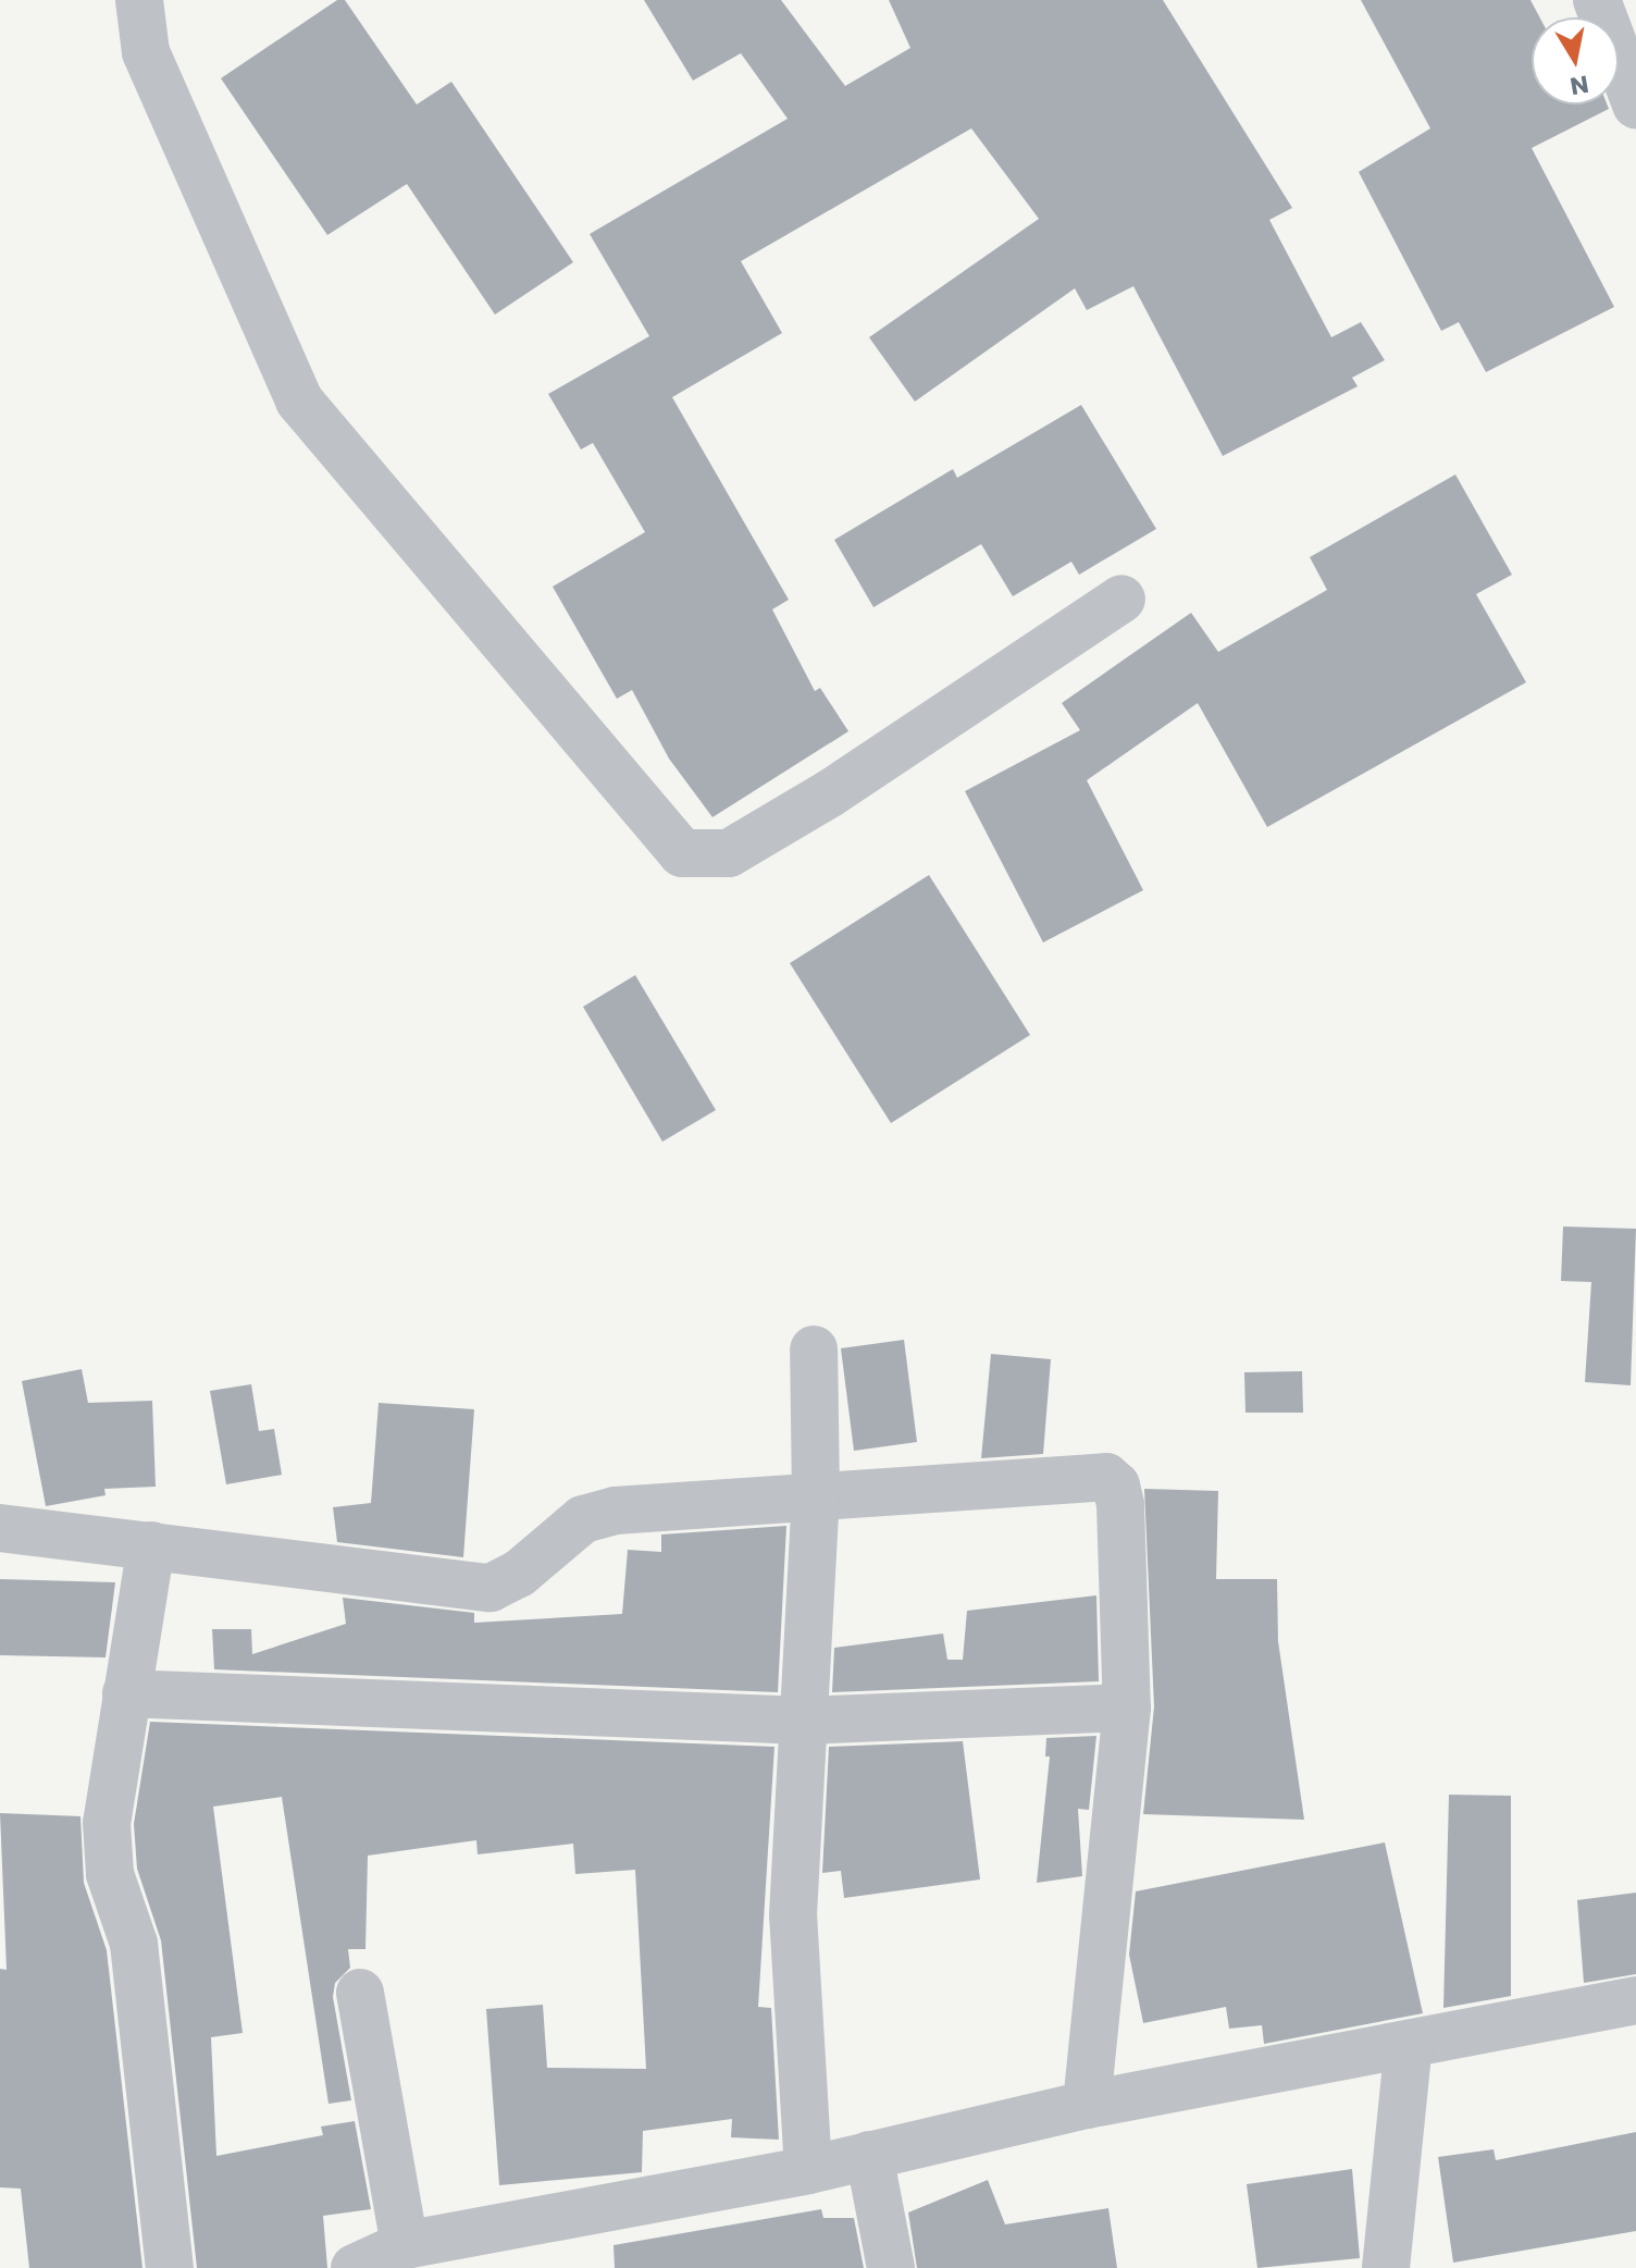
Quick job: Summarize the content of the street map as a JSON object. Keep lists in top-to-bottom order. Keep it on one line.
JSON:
{"north":"bottom"}
